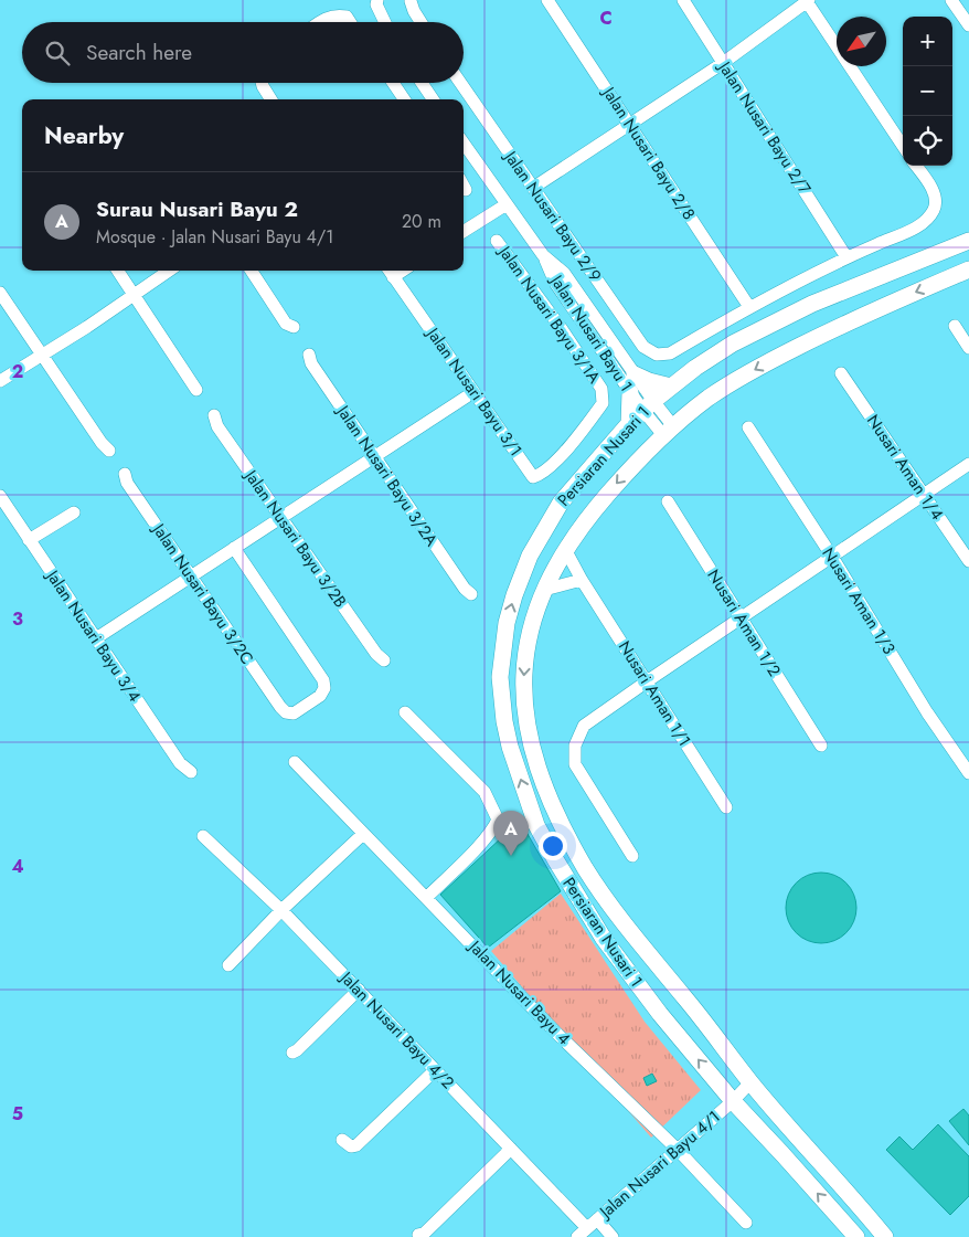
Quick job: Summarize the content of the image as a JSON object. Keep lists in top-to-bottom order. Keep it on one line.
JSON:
{"streets":{"main road":["Persiaran Nusari 1"],"street":["Jalan Nusari Bayu 2/7","Jalan Nusari Bayu 2/8","Jalan Nusari Bayu 2/9","Jalan Nusari Bayu 3/1A","Jalan Nusari Bayu 1","Jalan Nusari Bayu 3/1","Nusari Aman 1/4","Jalan Nusari Bayu 3/2A","Jalan Nusari Bayu 3/2B","Jalan Nusari Bayu 3/2C","Nusari Aman 1/3","Nusari Aman 1/2","Jalan Nusari Bayu 3/4","Nusari Aman 1/1","Jalan Nusari Bayu 4","Jalan Nusari Bayu 4/2","Jalan Nusari Bayu 4/1"]},"crossings":[["Jalan Nusari Bayu 2/8","Jalan Nusari Bayu 2/9"],["Jalan Nusari Bayu 3/1A","Jalan Nusari Bayu 3/1"],["Jalan Nusari Bayu 1","Persiaran Nusari 1"],["Persiaran Nusari 1","Nusari Aman 1/1"],["Persiaran Nusari 1","Jalan Nusari Bayu 4/1"],["Jalan Nusari Bayu 4","Jalan Nusari Bayu 4/1"],["Jalan Nusari Bayu 4/2","Jalan Nusari Bayu 4/1"]],"north":"bottom left","page":{"map_buttons":["+","−"],"search":"Search here","heading":"Nearby","list":[{"mark":"A","name":"Surau Nusari Bayu 2","note":"Mosque · Jalan Nusari Bayu 4/1","value":"20 m"}],"pins":"A"},"grid":{"columns":["C"],"rows":["2","3","4","5"]}}
